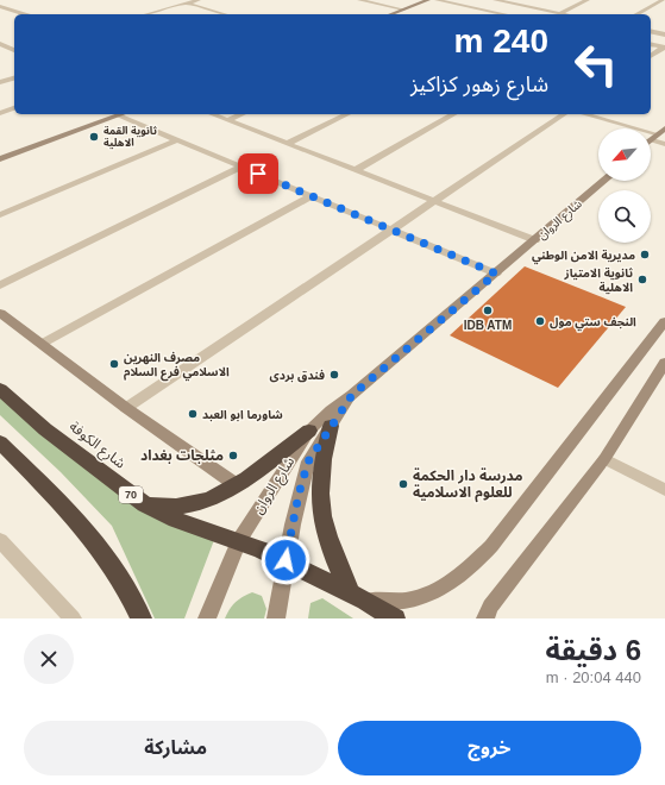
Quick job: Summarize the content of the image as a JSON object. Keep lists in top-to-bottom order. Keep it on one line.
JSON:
{"streets":{"highway":["شارع الكوفة","70"],"main road":["شارع الروان"]},"crossings":[["شارع الروان","شارع الكوفة"],["شارع الروان","70"],["شارع الكوفة","70"]],"places":["ثانوية القمة الاهلية","مديرية الامن الوطني","ثانوية الامتياز الاهلية","IDB ATM","النجف ستي مول","مصرف النهرين الاسلامي فرع السلام","فندق بردى","شاورما ابو العبد","مثلجات بغداد","مدرسة دار الحكمة للعلوم الاسلامية"],"north":"bottom left","page":{"turn":["240 m","شارع زهور كزاكيز"],"heading":["6 دقيقة","440 m · 20:04"],"buttons":["خروج","مشاركة"]}}
